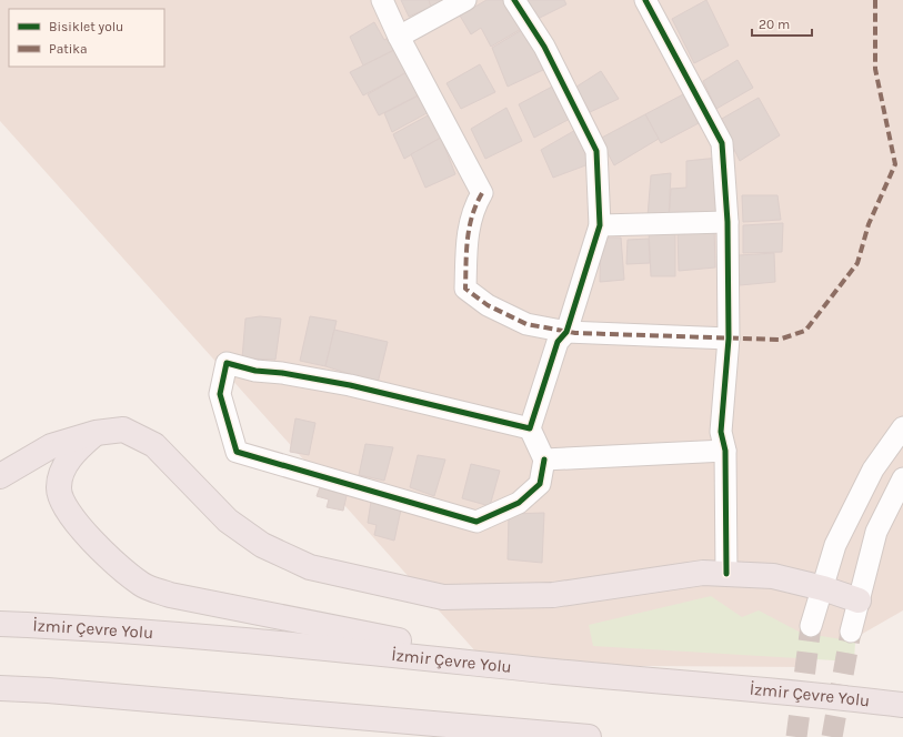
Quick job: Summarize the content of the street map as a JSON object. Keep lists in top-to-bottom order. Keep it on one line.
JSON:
{"streets":{"highway":["İzmir Çevre Yolu"]},"legend":["Bisiklet yolu","Patika"],"scale_bar":"20 m"}
